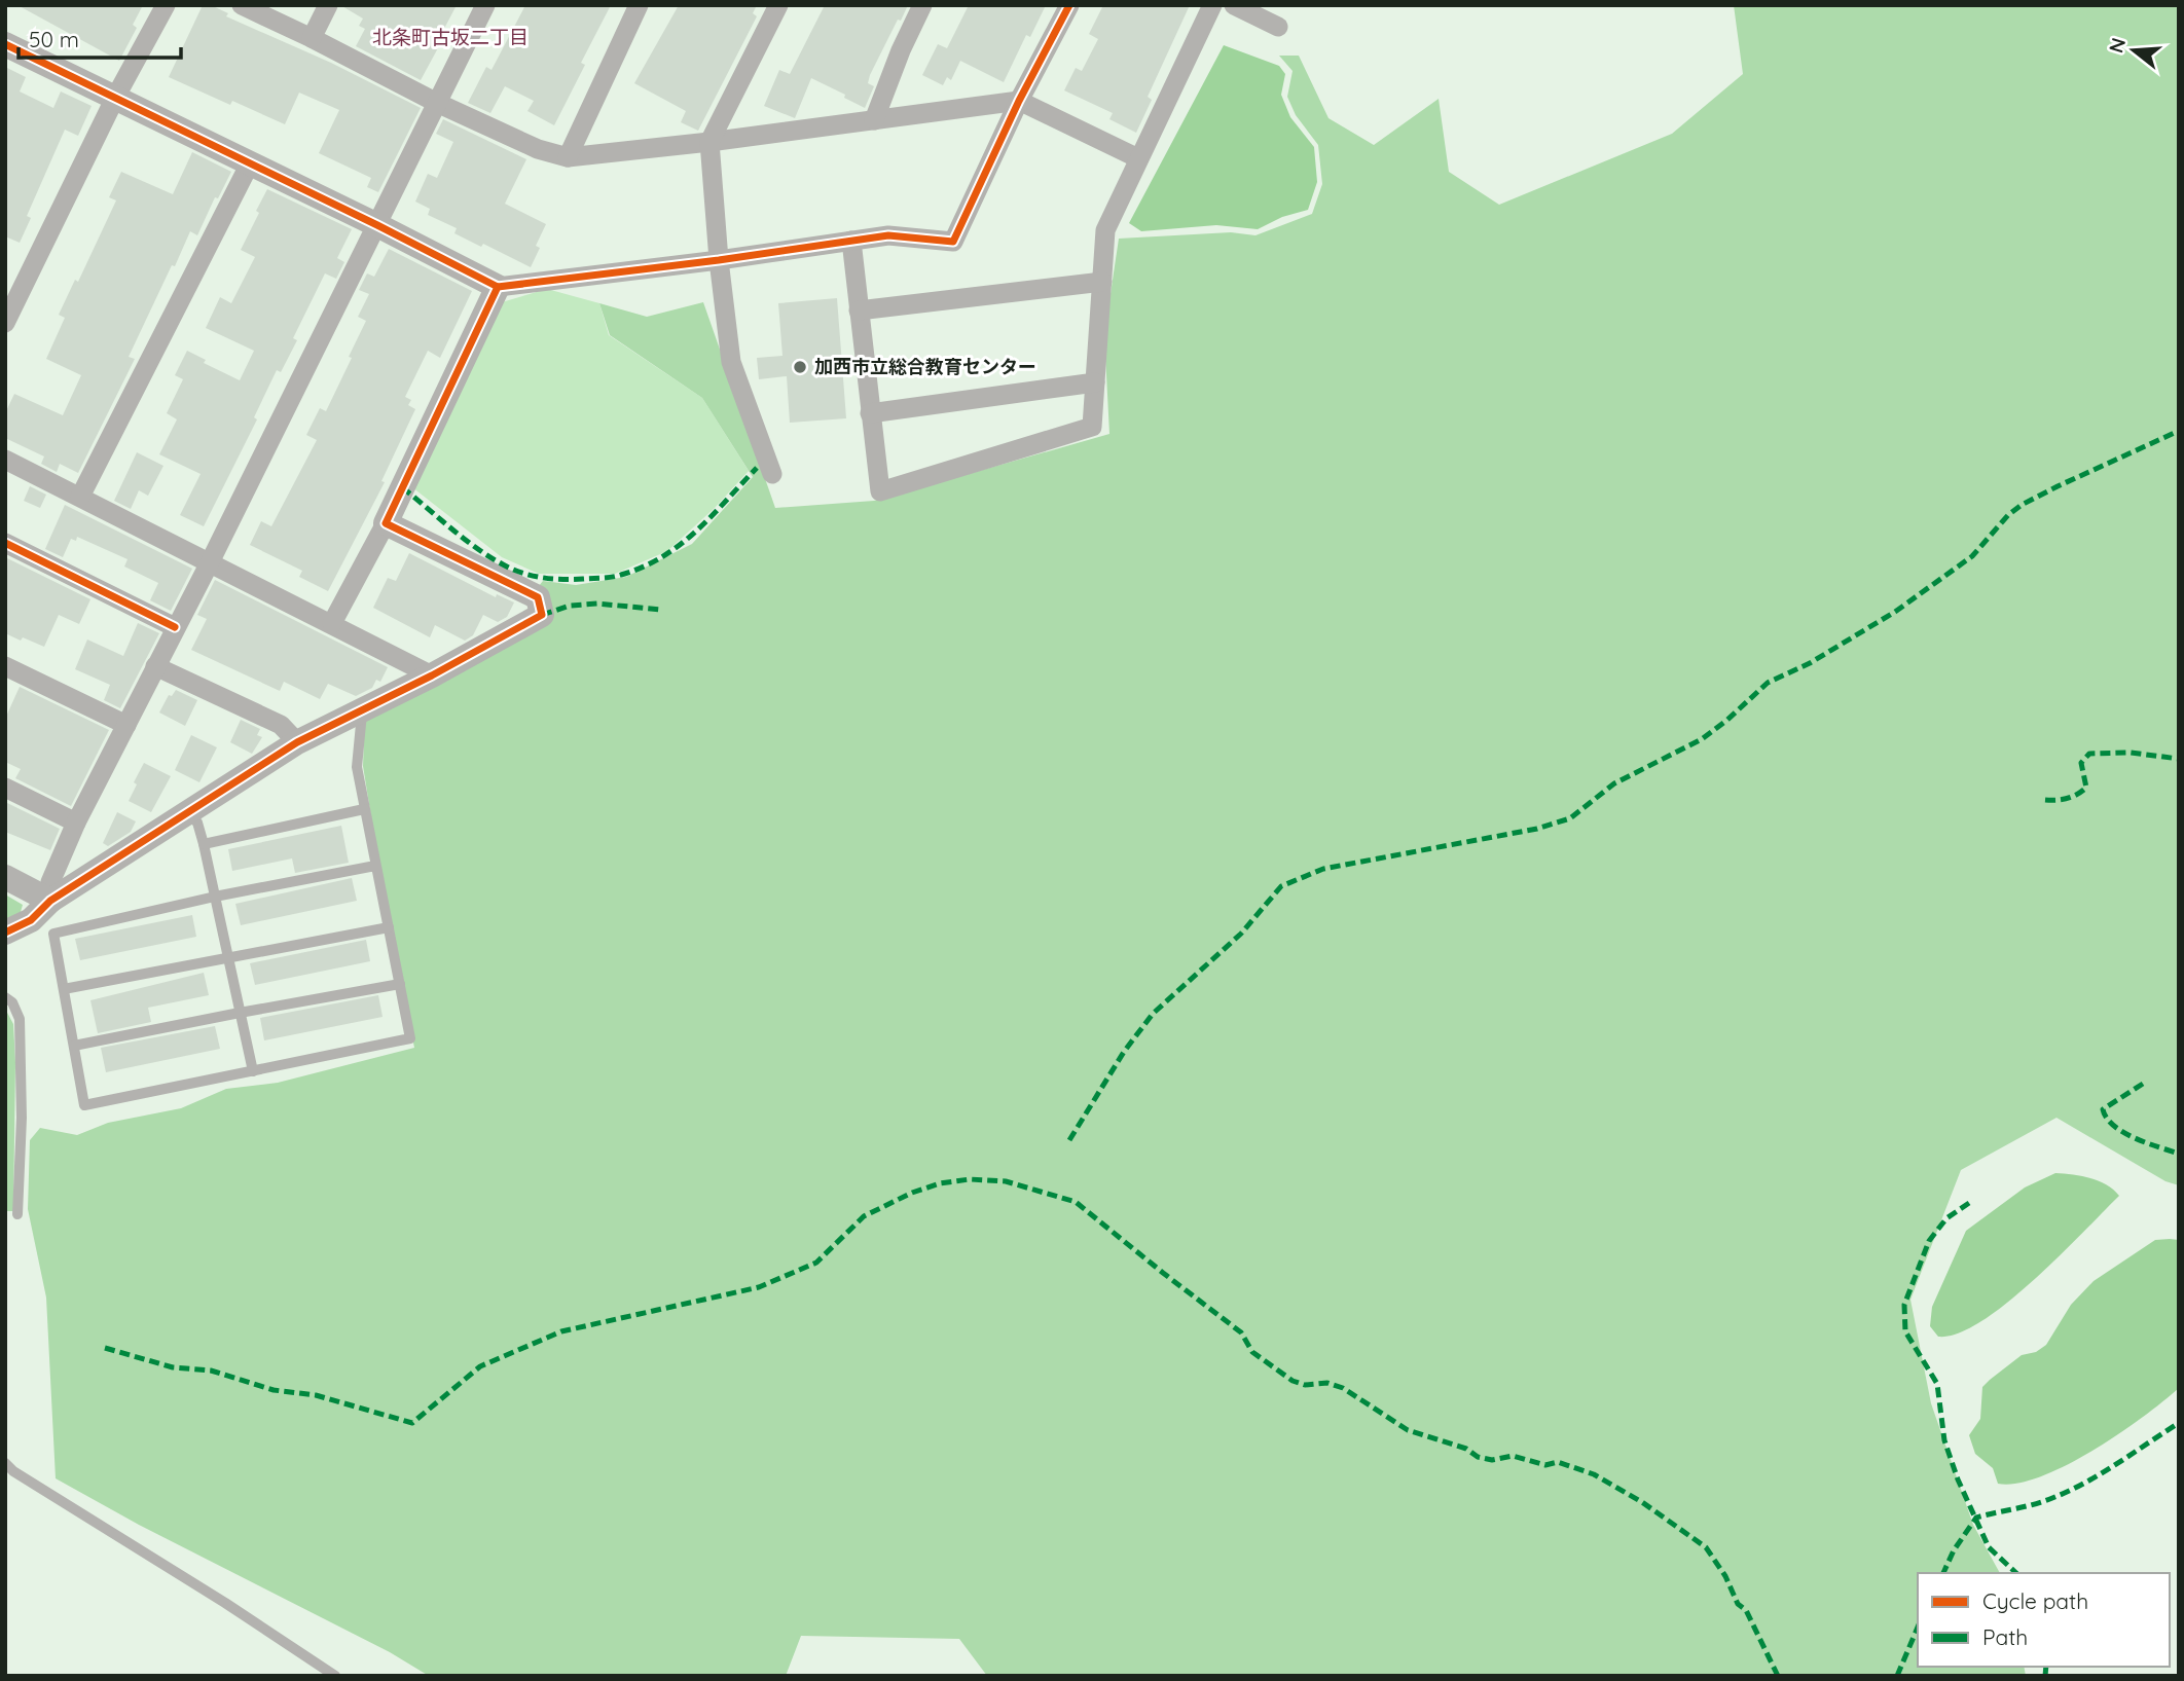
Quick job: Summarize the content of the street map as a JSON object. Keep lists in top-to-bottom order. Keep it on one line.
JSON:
{"districts":["北条町古坂二丁目"],"places":["加西市立総合教育センター"],"legend":["Cycle path","Path"],"scale_bar":"50 m","north":"left"}
